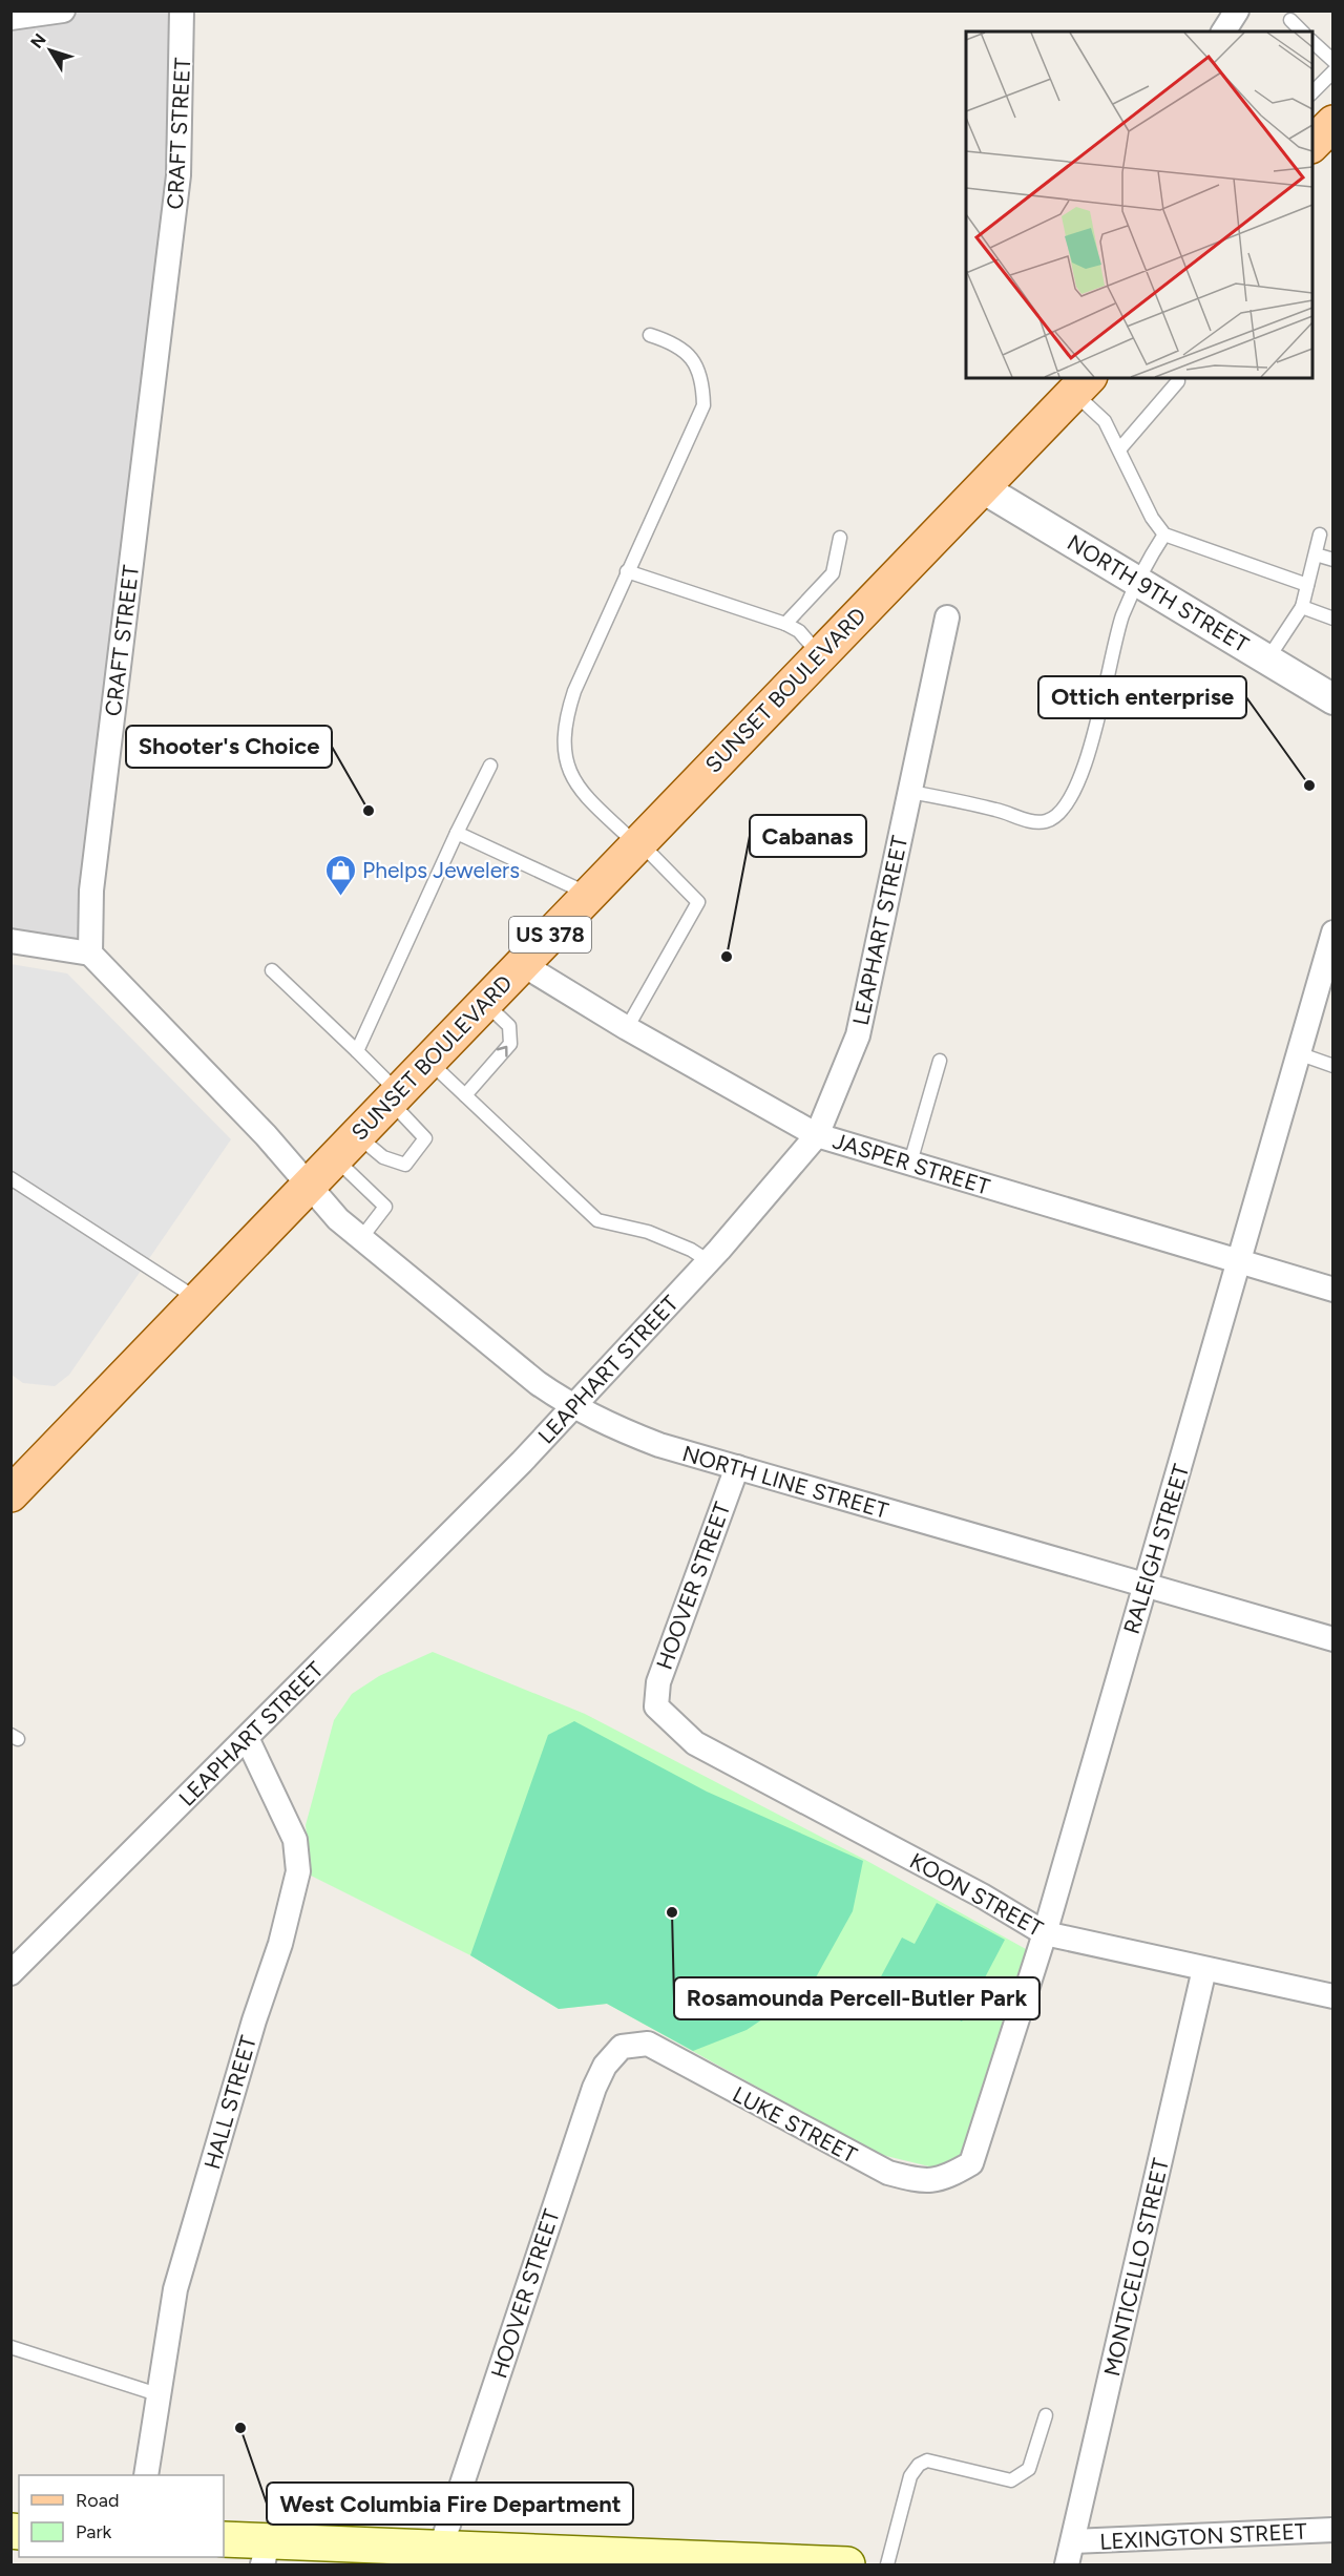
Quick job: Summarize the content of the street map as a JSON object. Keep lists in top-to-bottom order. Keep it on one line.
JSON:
{"streets":{"main road":["SUNSET BOULEVARD","US 378"],"street":["CRAFT STREET","NORTH 9TH STREET","LEAPHART STREET","JASPER STREET","NORTH LINE STREET","RALEIGH STREET","HOOVER STREET","KOON STREET","HALL STREET","LUKE STREET","MONTICELLO STREET","LEXINGTON STREET"]},"crossings":[["NORTH 9TH STREET","SUNSET BOULEVARD"],["SUNSET BOULEVARD","JASPER STREET"],["SUNSET BOULEVARD","NORTH LINE STREET"],["LEAPHART STREET","JASPER STREET"],["LEAPHART STREET","NORTH LINE STREET"],["LEAPHART STREET","HALL STREET"],["JASPER STREET","RALEIGH STREET"],["NORTH LINE STREET","RALEIGH STREET"],["NORTH LINE STREET","HOOVER STREET"],["RALEIGH STREET","KOON STREET"],["RALEIGH STREET","LUKE STREET"],["HOOVER STREET","KOON STREET"],["HOOVER STREET","LUKE STREET"],["KOON STREET","MONTICELLO STREET"],["MONTICELLO STREET","LEXINGTON STREET"]],"places":{"other":["Ottich enterprise","Shooter's Choice","Cabanas","Rosamounda Percell-Butler Park","West Columbia Fire Department"],"shop":["Phelps Jewelers"]},"legend":["Road","Park"],"north":"top left"}
